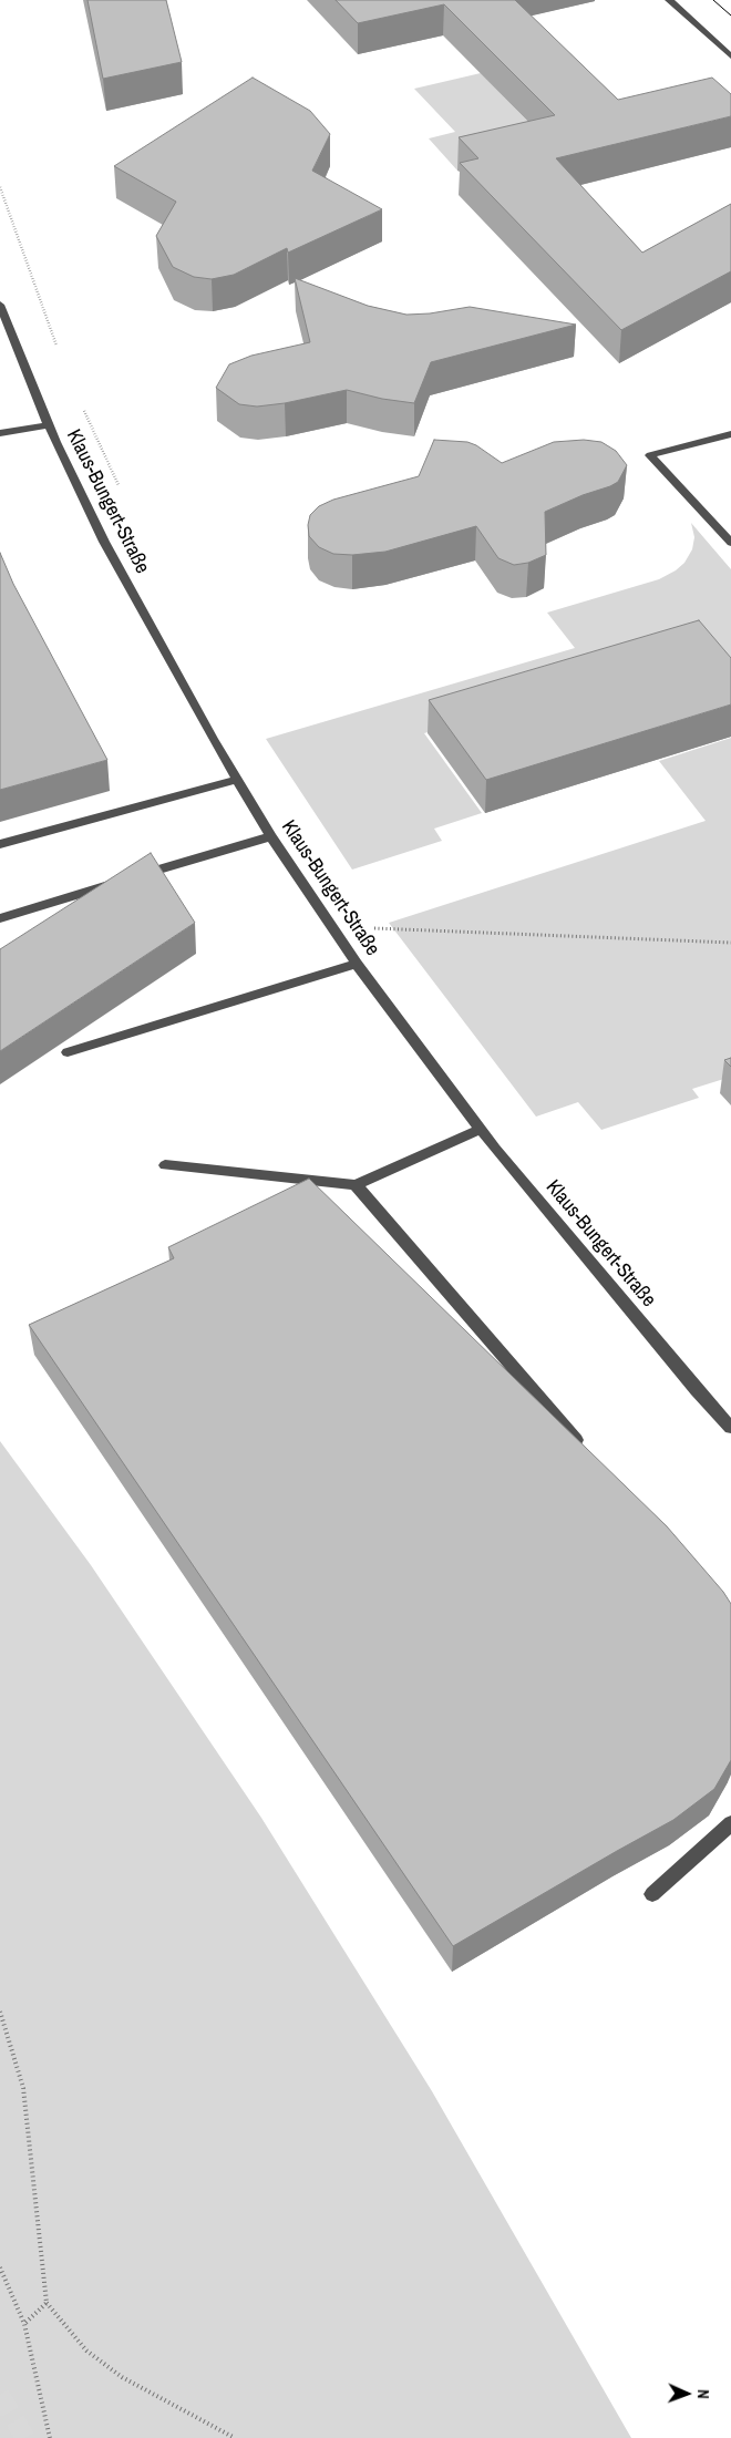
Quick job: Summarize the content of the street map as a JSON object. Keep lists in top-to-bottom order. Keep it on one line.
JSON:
{"streets":{"street":["Klaus-Bungert-Straße"]},"north":"right"}
